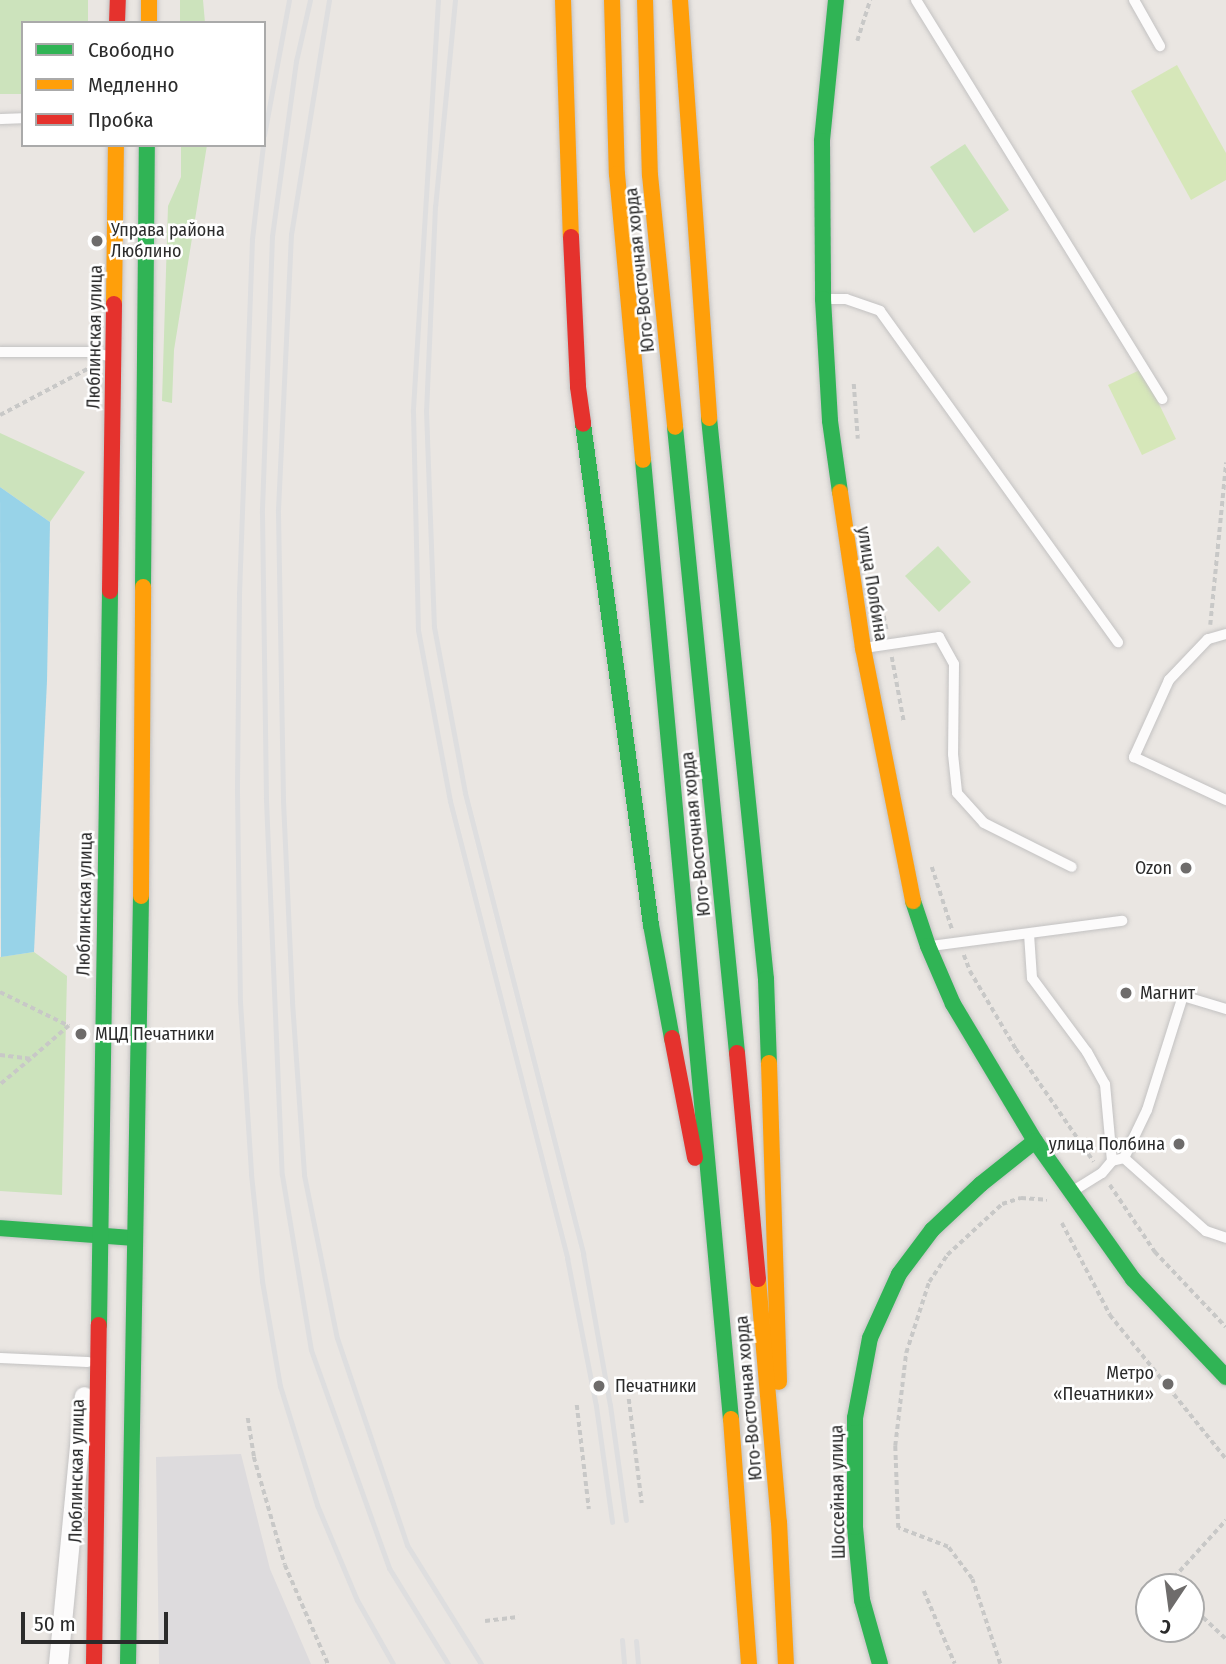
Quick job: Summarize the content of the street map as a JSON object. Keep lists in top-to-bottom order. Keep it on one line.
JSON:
{"streets":{"main road":["Юго-Восточная хорда","Люблинская улица","улица Полбина","Шоссейная улица"]},"crossings":[["улица Полбина","Шоссейная улица"]],"places":["Управа района Люблино","Ozon","Магнит","МЦД Печатники","улица Полбина","Метро «Печатники»","Печатники"],"legend":["Свободно","Медленно","Пробка"],"scale_bar":"50 m","north":"bottom"}
